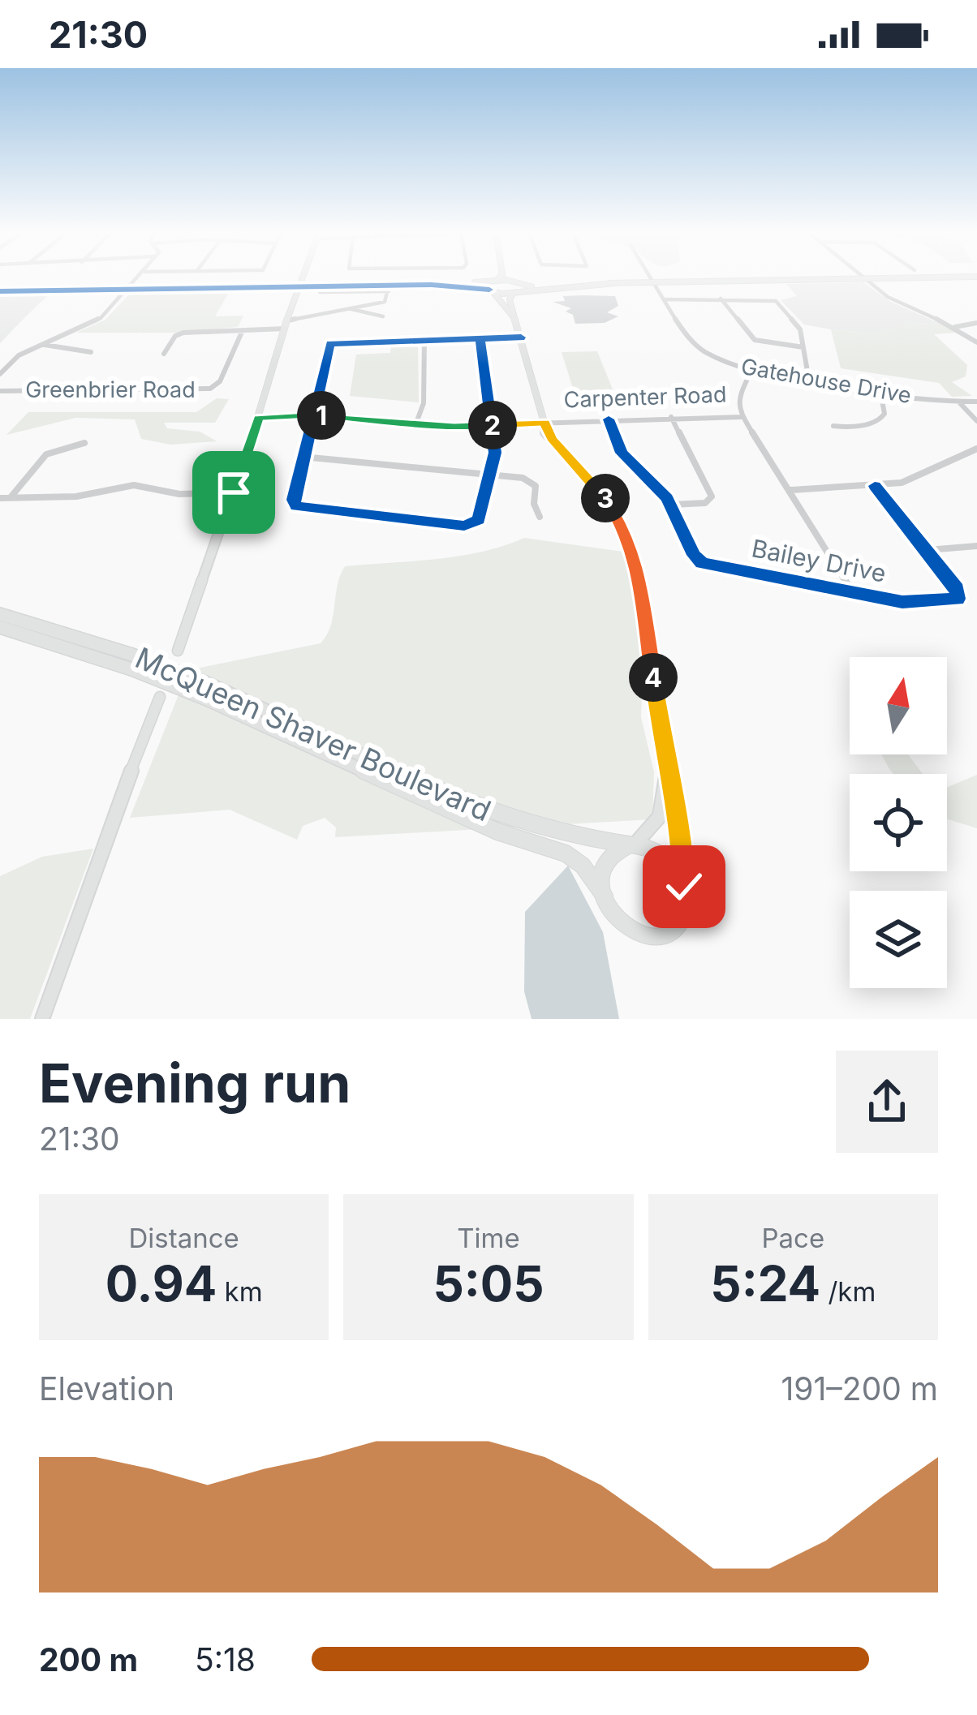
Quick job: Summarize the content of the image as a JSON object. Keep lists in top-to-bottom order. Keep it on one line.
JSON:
{"streets":{"main road":["McQueen Shaver Boulevard"],"street":["Gatehouse Drive","Greenbrier Road","Carpenter Road","Bailey Drive"]},"crossings":[["Carpenter Road","Bailey Drive"]],"north":"top","page":{"status":"21:30","pins":["1","2","3","4"],"heading":["Evening run","21:30"],"stats":[["Distance","0.94 km"],["Time","5:05"],["Pace","5:24 /km"]],"chart":["Elevation","191–200 m"],"list":[{"name":"200 m","note":"5:18"}]}}
